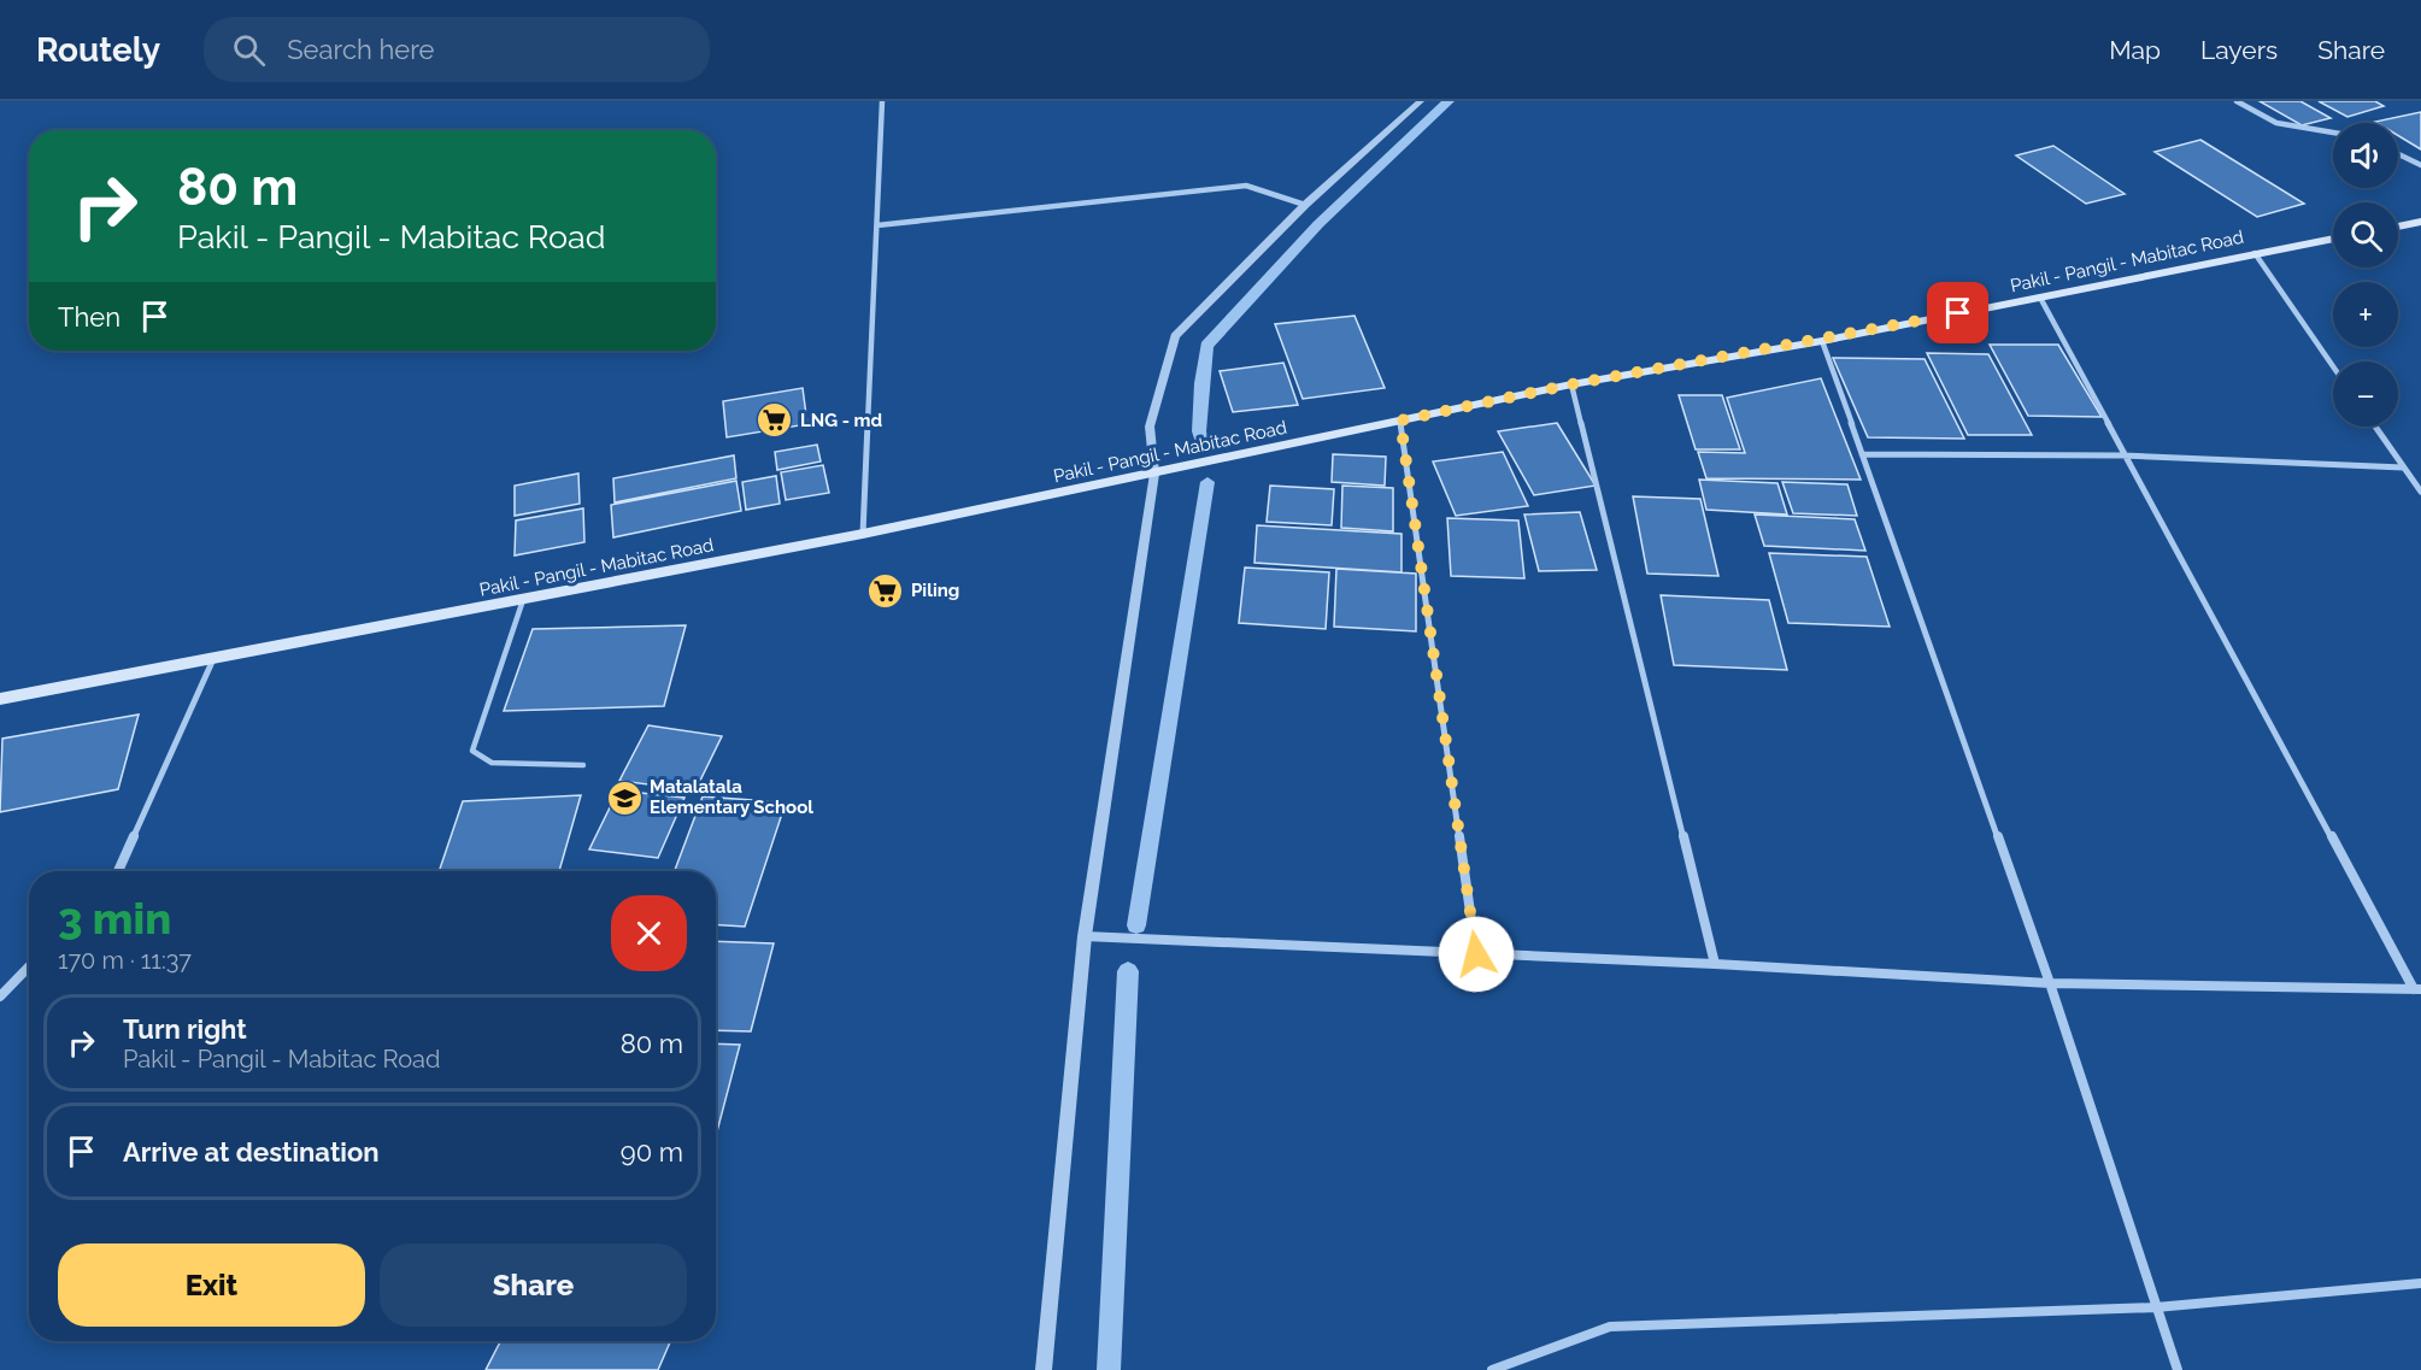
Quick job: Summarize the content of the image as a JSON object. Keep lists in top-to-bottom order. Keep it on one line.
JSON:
{"streets":{"main road":["Pakil - Pangil - Mabitac Road"]},"places":{"supermarket":["LNG - md","Piling"],"school or university":["Matalatala Elementary School"]},"page":{"header":"Routely","search":"Search here","nav":["Map","Layers","Share"],"map_buttons":["+","−"],"turn":["80 m","Pakil - Pangil - Mabitac Road"],"then":"Then","heading":["3 min","170 m · 11:37"],"list":[{"name":"Turn right","note":"Pakil - Pangil - Mabitac Road","value":"80 m"},{"name":"Arrive at destination","value":"90 m"}],"buttons":["Exit","Share"]}}
